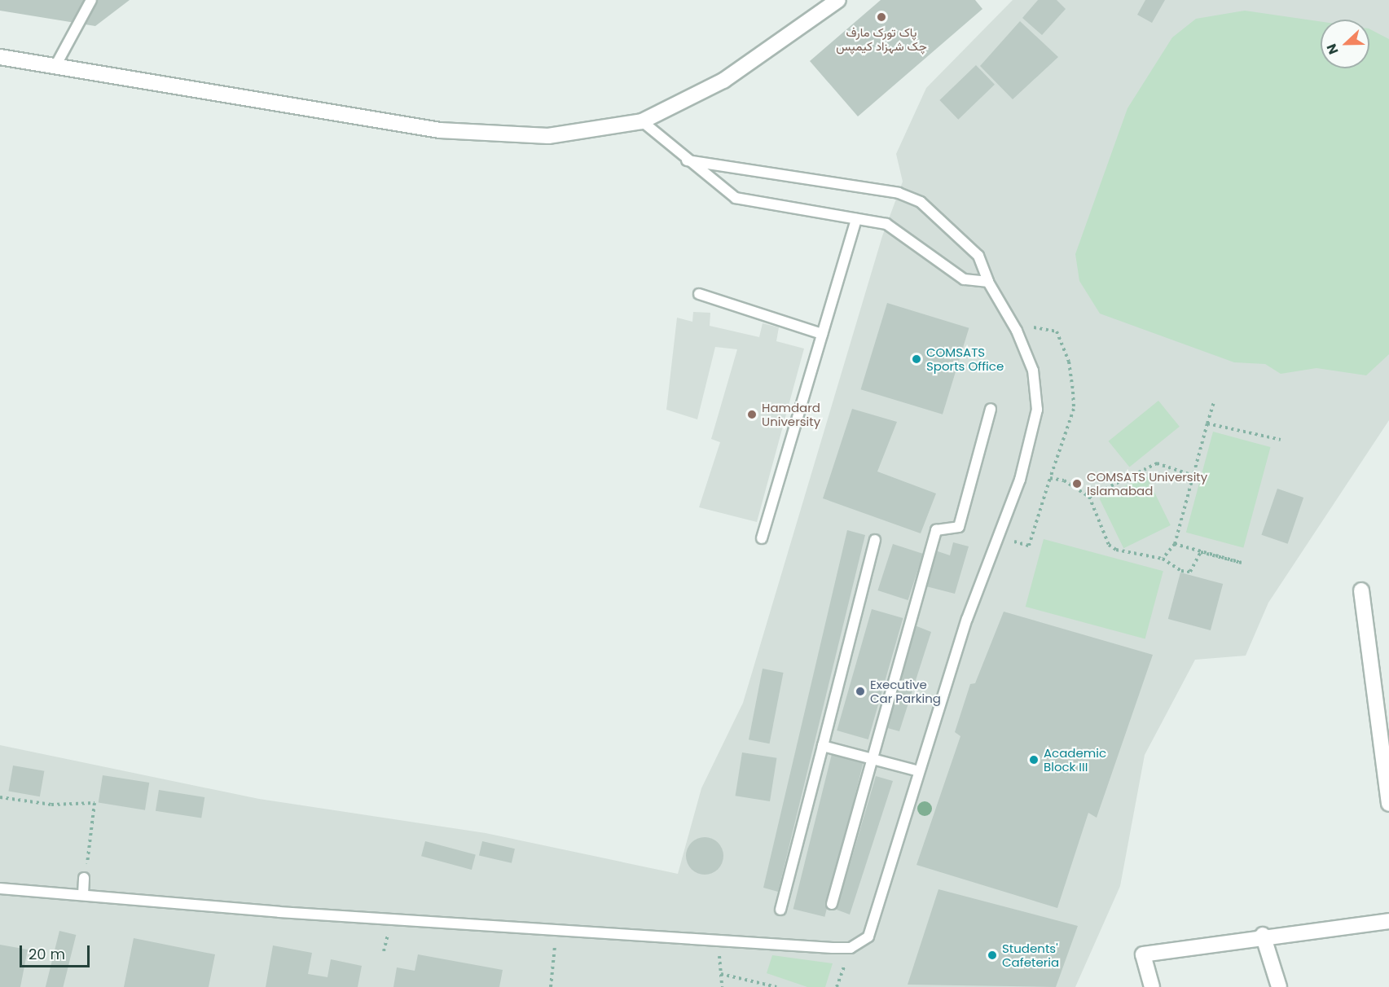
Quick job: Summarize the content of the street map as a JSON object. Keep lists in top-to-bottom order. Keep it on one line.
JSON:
{"places":["پاک تورک مارف چک شہزاد کیمپس","COMSATS Sports Office","Hamdard University","COMSATS University Islamabad","Executive Car Parking","Academic Block III","Students' Cafeteria"],"scale_bar":"20 m","north":"left"}
